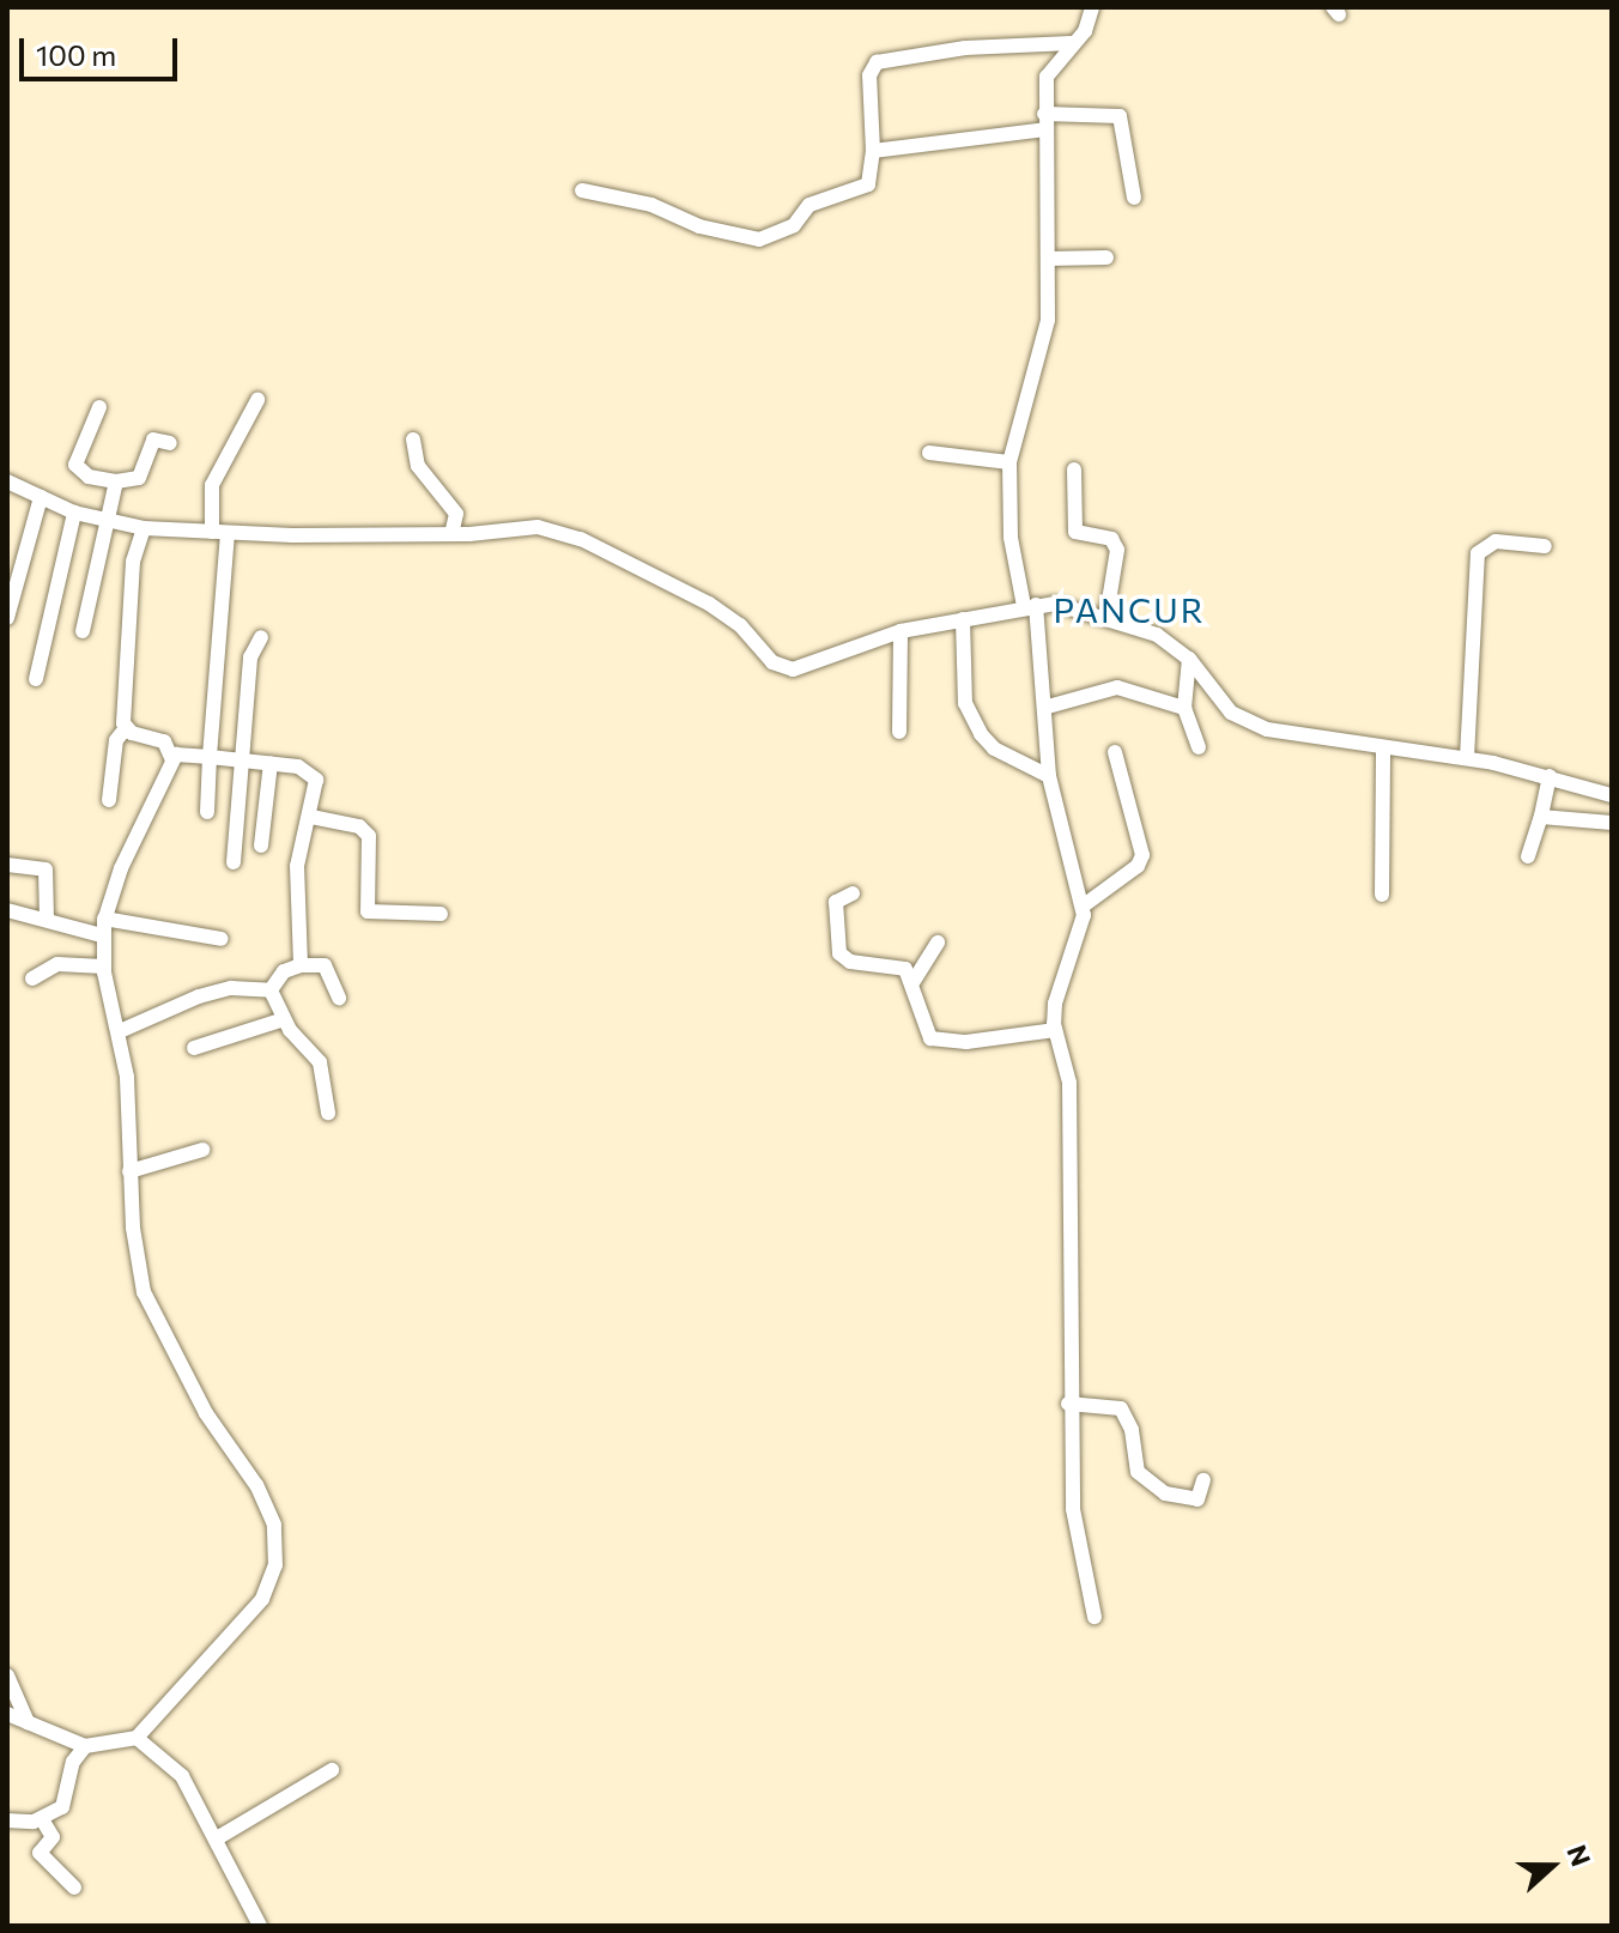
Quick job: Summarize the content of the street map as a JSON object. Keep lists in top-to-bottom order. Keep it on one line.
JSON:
{"districts":["PANCUR"],"scale_bar":"100 m","north":"right"}
